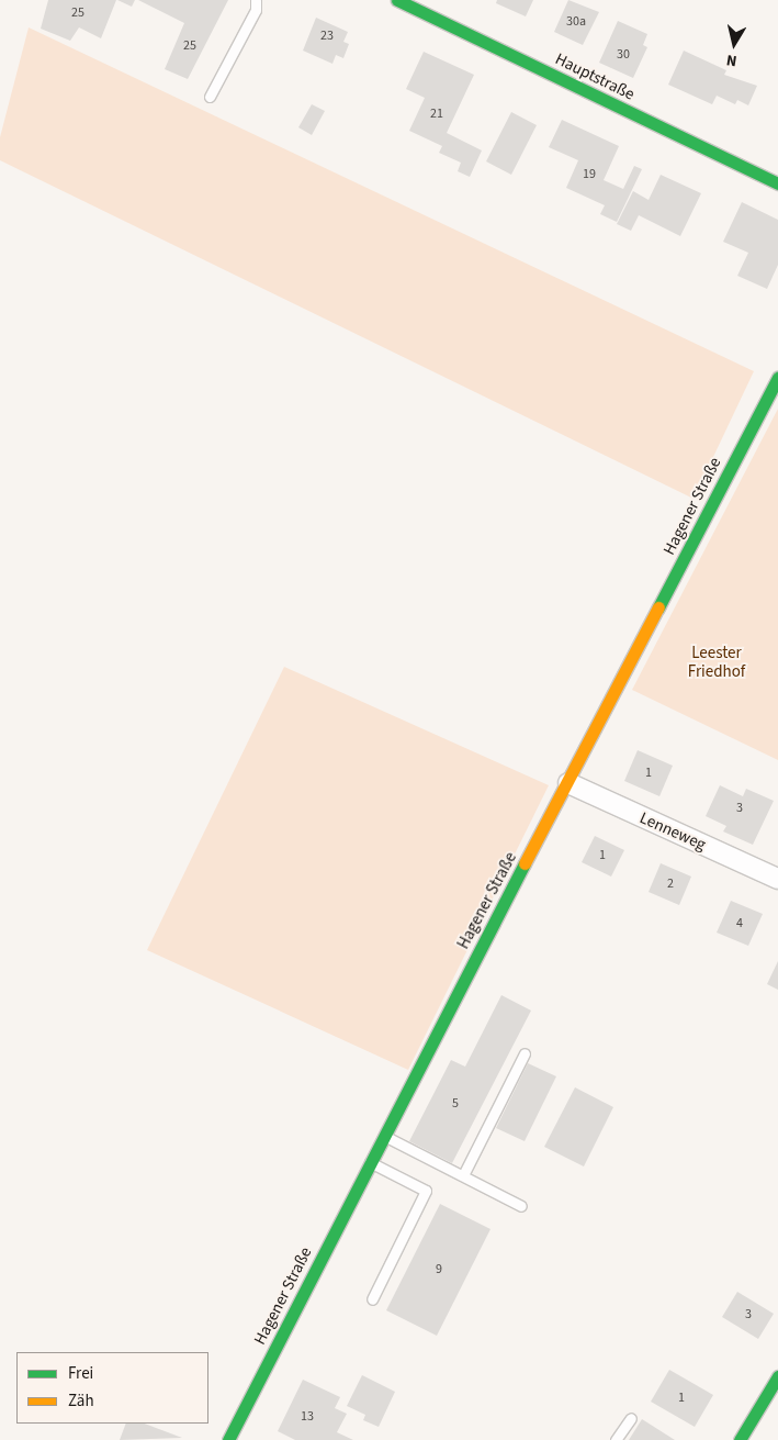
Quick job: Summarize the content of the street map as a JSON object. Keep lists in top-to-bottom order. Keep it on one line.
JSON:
{"streets":{"street":["Hauptstraße","Hagener Straße","Lenneweg"]},"crossings":[["Hagener Straße","Lenneweg"]],"parks":["Leester Friedhof"],"house_numbers":["25","30a","23","25","30","21","19","1","3","1","2","4","5","9","3","1","13"],"legend":["Frei","Zäh"],"north":"bottom"}
